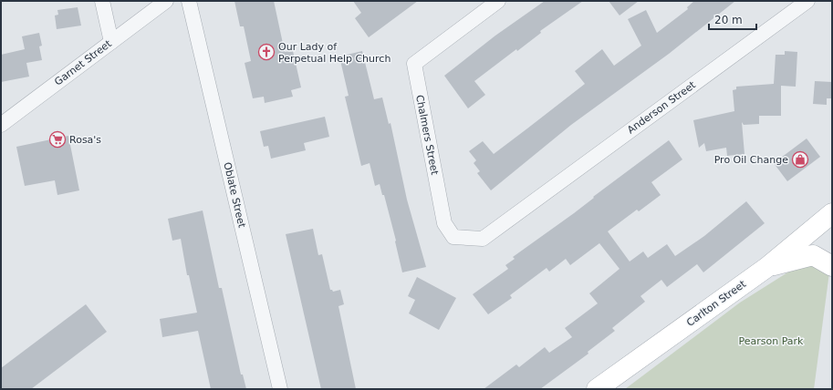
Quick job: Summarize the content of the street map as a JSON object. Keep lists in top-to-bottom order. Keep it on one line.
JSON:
{"streets":{"main road":["Carlton Street"],"street":["Garnet Street","Anderson Street","Chalmers Street","Oblate Street"]},"crossings":[["Anderson Street","Chalmers Street"]],"parks":["Pearson Park"],"places":{"church":["Our Lady of Perpetual Help Church"],"supermarket":["Rosa's"],"shop":["Pro Oil Change"]},"scale_bar":"20 m"}
